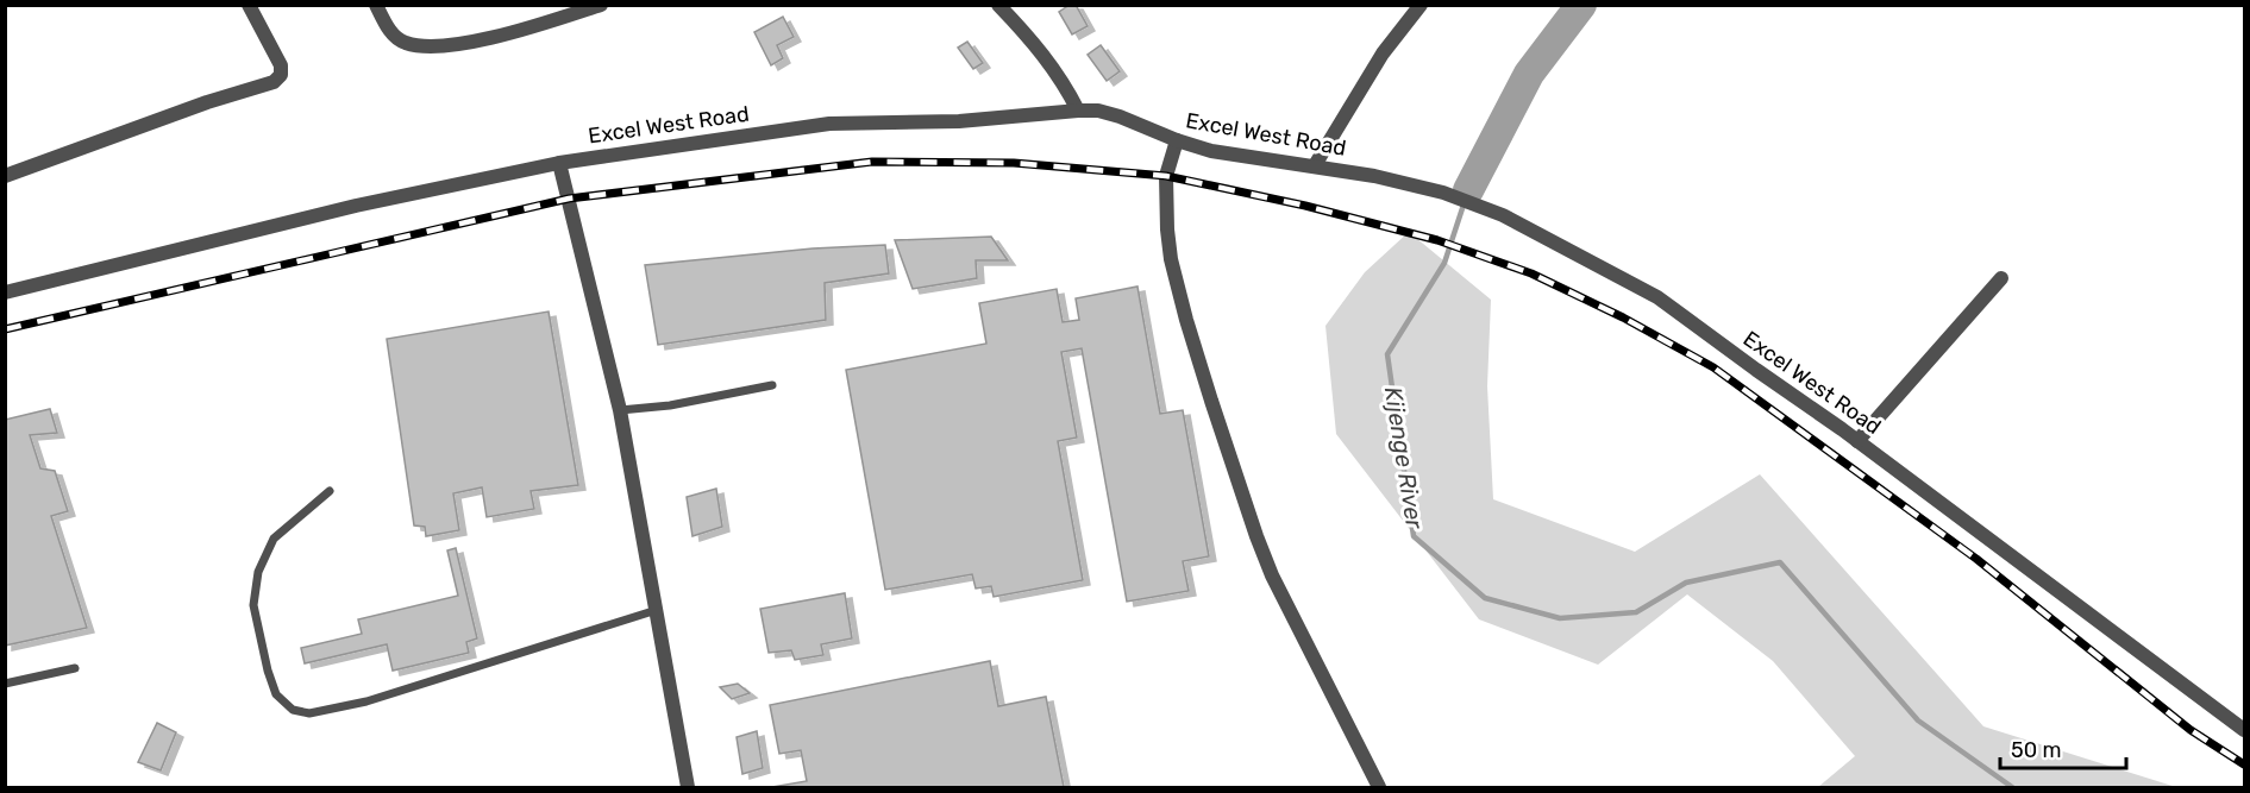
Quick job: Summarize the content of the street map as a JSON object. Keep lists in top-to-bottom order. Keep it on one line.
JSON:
{"streets":{"street":["Excel West Road"]},"water":["Kijenge River"],"scale_bar":"50 m"}
